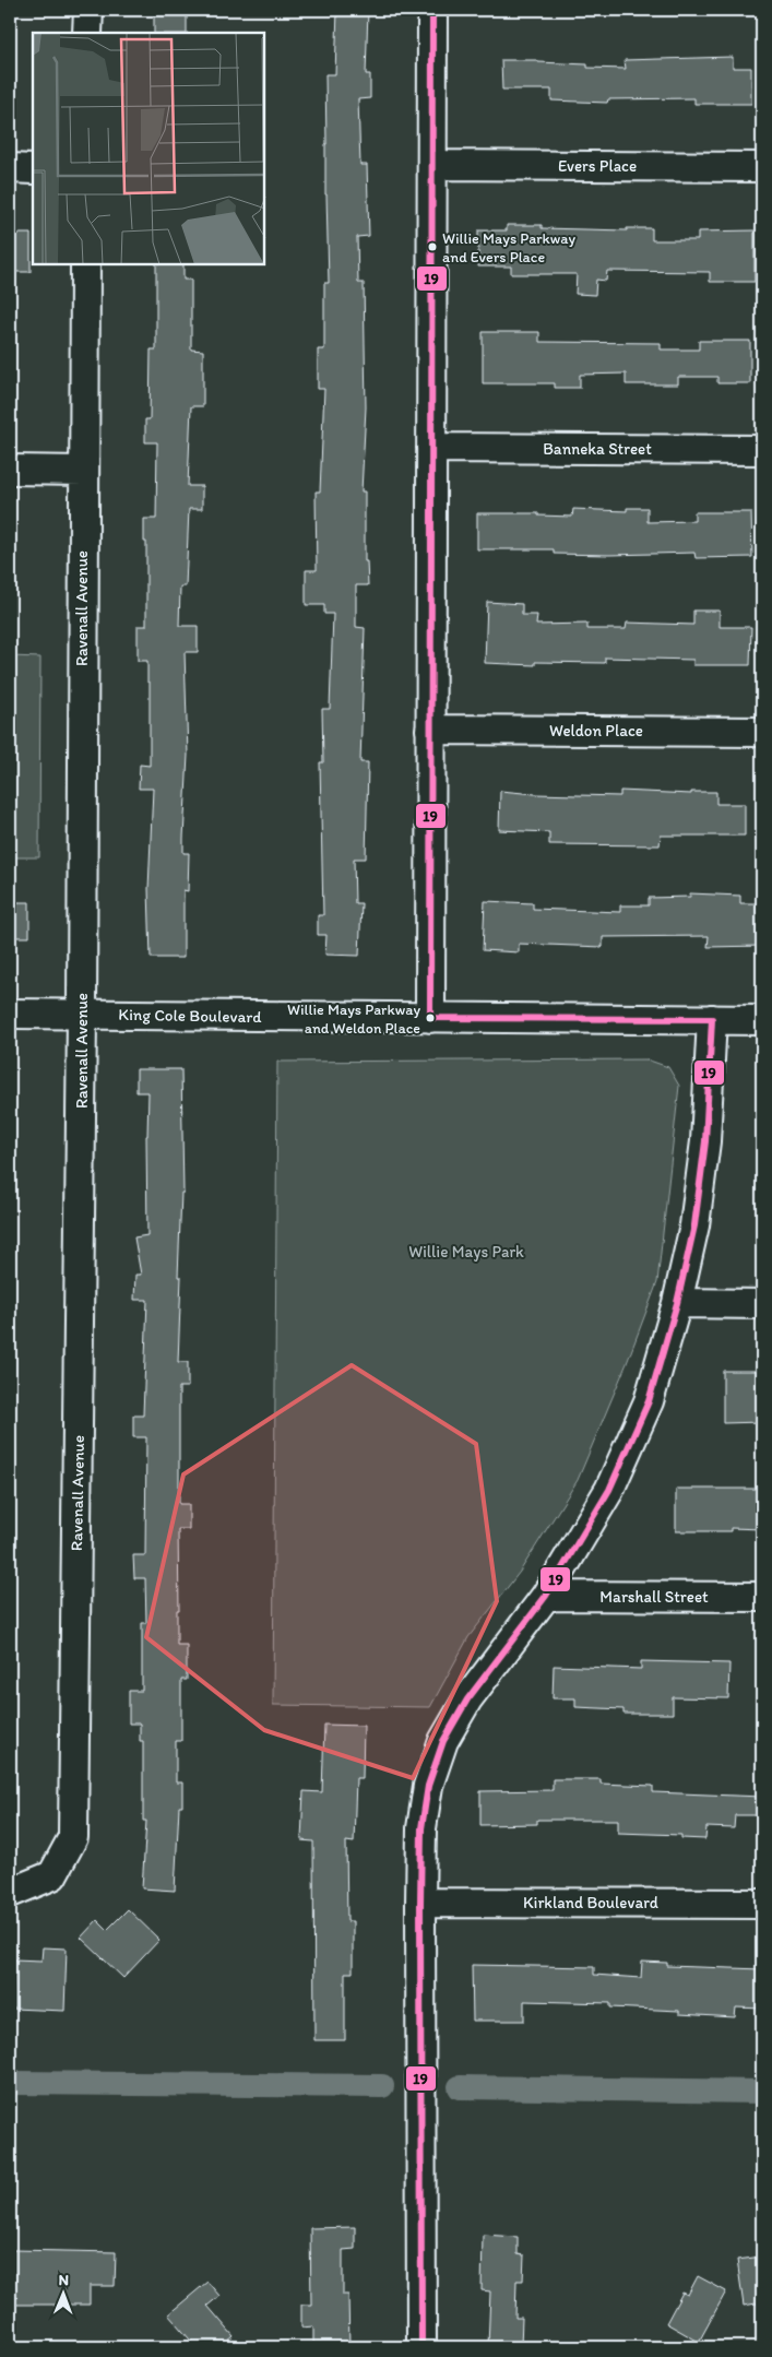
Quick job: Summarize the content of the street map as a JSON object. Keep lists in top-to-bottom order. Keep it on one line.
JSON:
{"streets":{"street":["Evers Place","Banneka Street","Ravenall Avenue","Weldon Place","King Cole Boulevard","Marshall Street","Kirkland Boulevard"]},"crossings":[["Ravenall Avenue","King Cole Boulevard"]],"parks":["Willie Mays Park"],"places":["Willie Mays Parkway and Evers Place","Willie Mays Parkway and Weldon Place"],"lines":["transit line 19"],"north":"top"}
